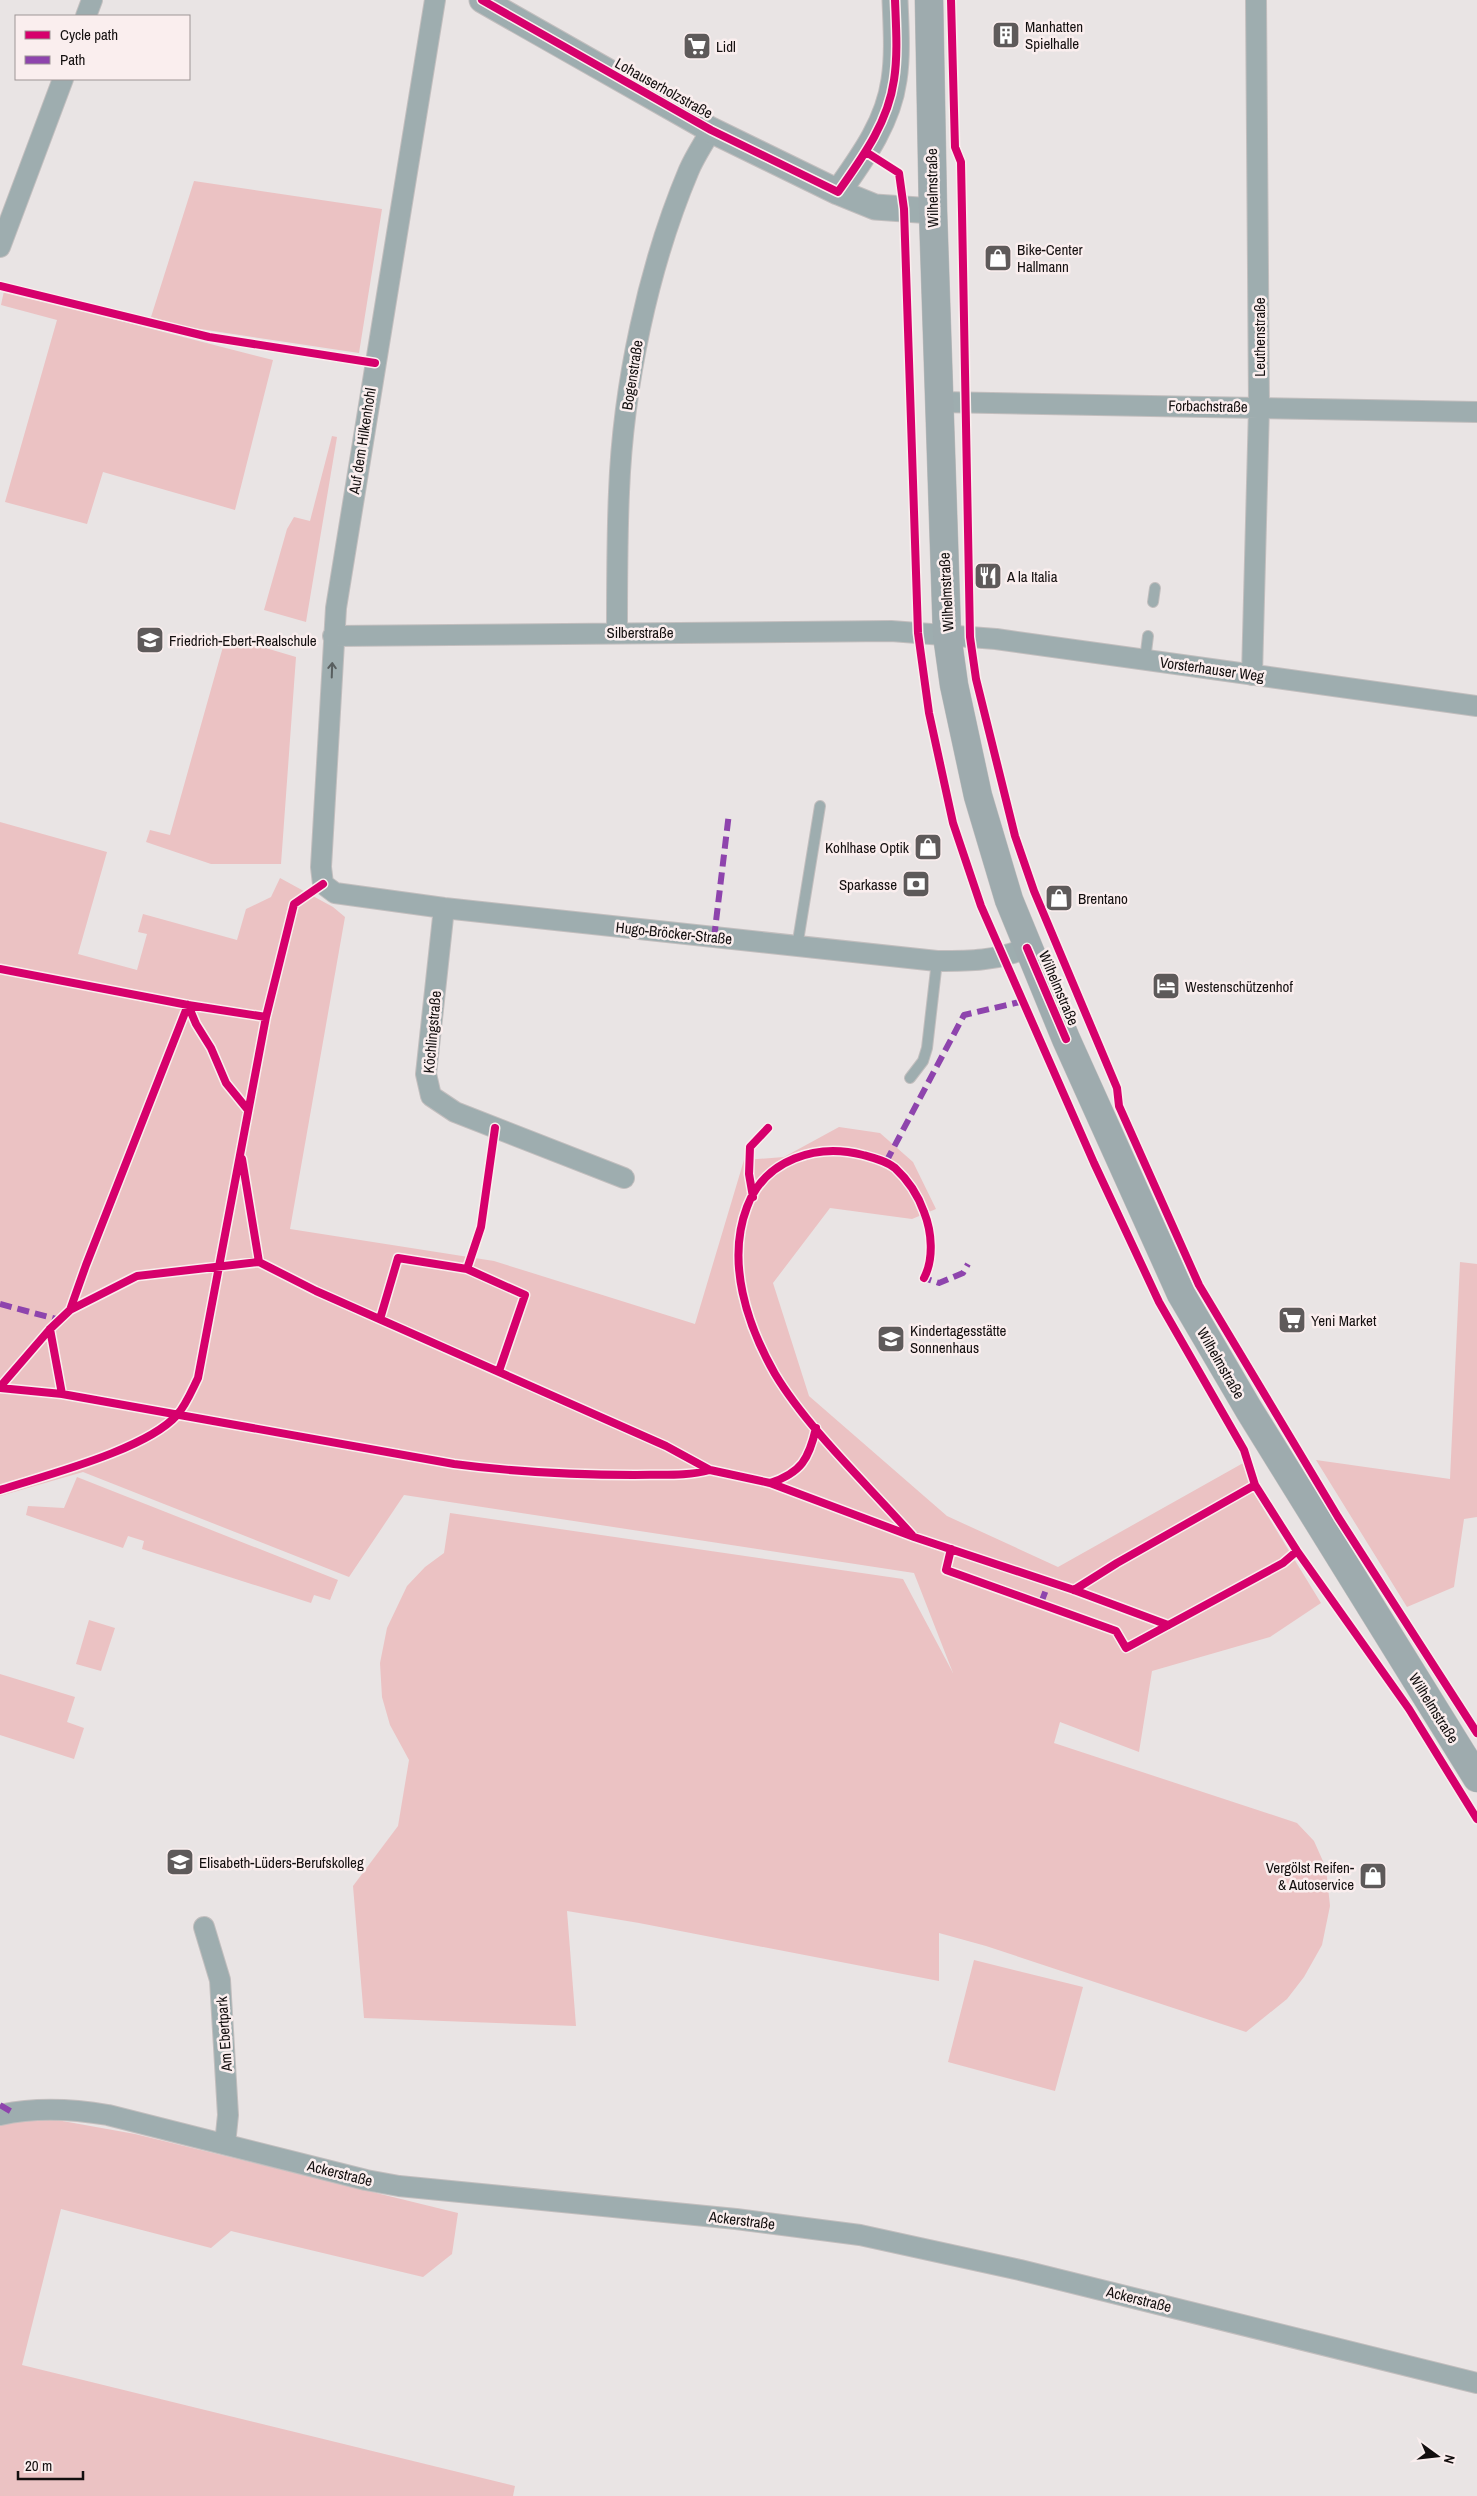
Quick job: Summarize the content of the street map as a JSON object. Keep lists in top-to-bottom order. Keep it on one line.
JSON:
{"streets":{"main road":["Wilhelmstraße"],"street":["Lohauserholzstraße","Leuthenstraße","Bogenstraße","Forbachstraße","Auf dem Hilkenhohl","Silberstraße","Vorsterhauser Weg","Hugo-Bröcker-Straße","Köchlingstraße","Am Ebertpark","Ackerstraße"]},"crossings":[["Lohauserholzstraße","Wilhelmstraße"],["Lohauserholzstraße","Bogenstraße"],["Wilhelmstraße","Forbachstraße"],["Wilhelmstraße","Silberstraße"],["Wilhelmstraße","Vorsterhauser Weg"],["Wilhelmstraße","Hugo-Bröcker-Straße"],["Leuthenstraße","Forbachstraße"],["Leuthenstraße","Vorsterhauser Weg"],["Bogenstraße","Silberstraße"],["Auf dem Hilkenhohl","Silberstraße"],["Auf dem Hilkenhohl","Hugo-Bröcker-Straße"],["Silberstraße","Vorsterhauser Weg"],["Hugo-Bröcker-Straße","Köchlingstraße"],["Am Ebertpark","Ackerstraße"]],"places":{"building":["Manhatten Spielhalle"],"supermarket":["Lidl","Yeni Market"],"shop":["Bike-Center Hallmann","Kohlhase Optik","Brentano","Vergölst Reifen- & Autoservice"],"restaurant":["A la Italia"],"school or university":["Friedrich-Ebert-Realschule","Kindertagesstätte Sonnenhaus","Elisabeth-Lüders-Berufskolleg"],"bank":["Sparkasse"],"hotel":["Westenschützenhof"]},"legend":["Cycle path","Path"],"scale_bar":"20 m","north":"right"}
